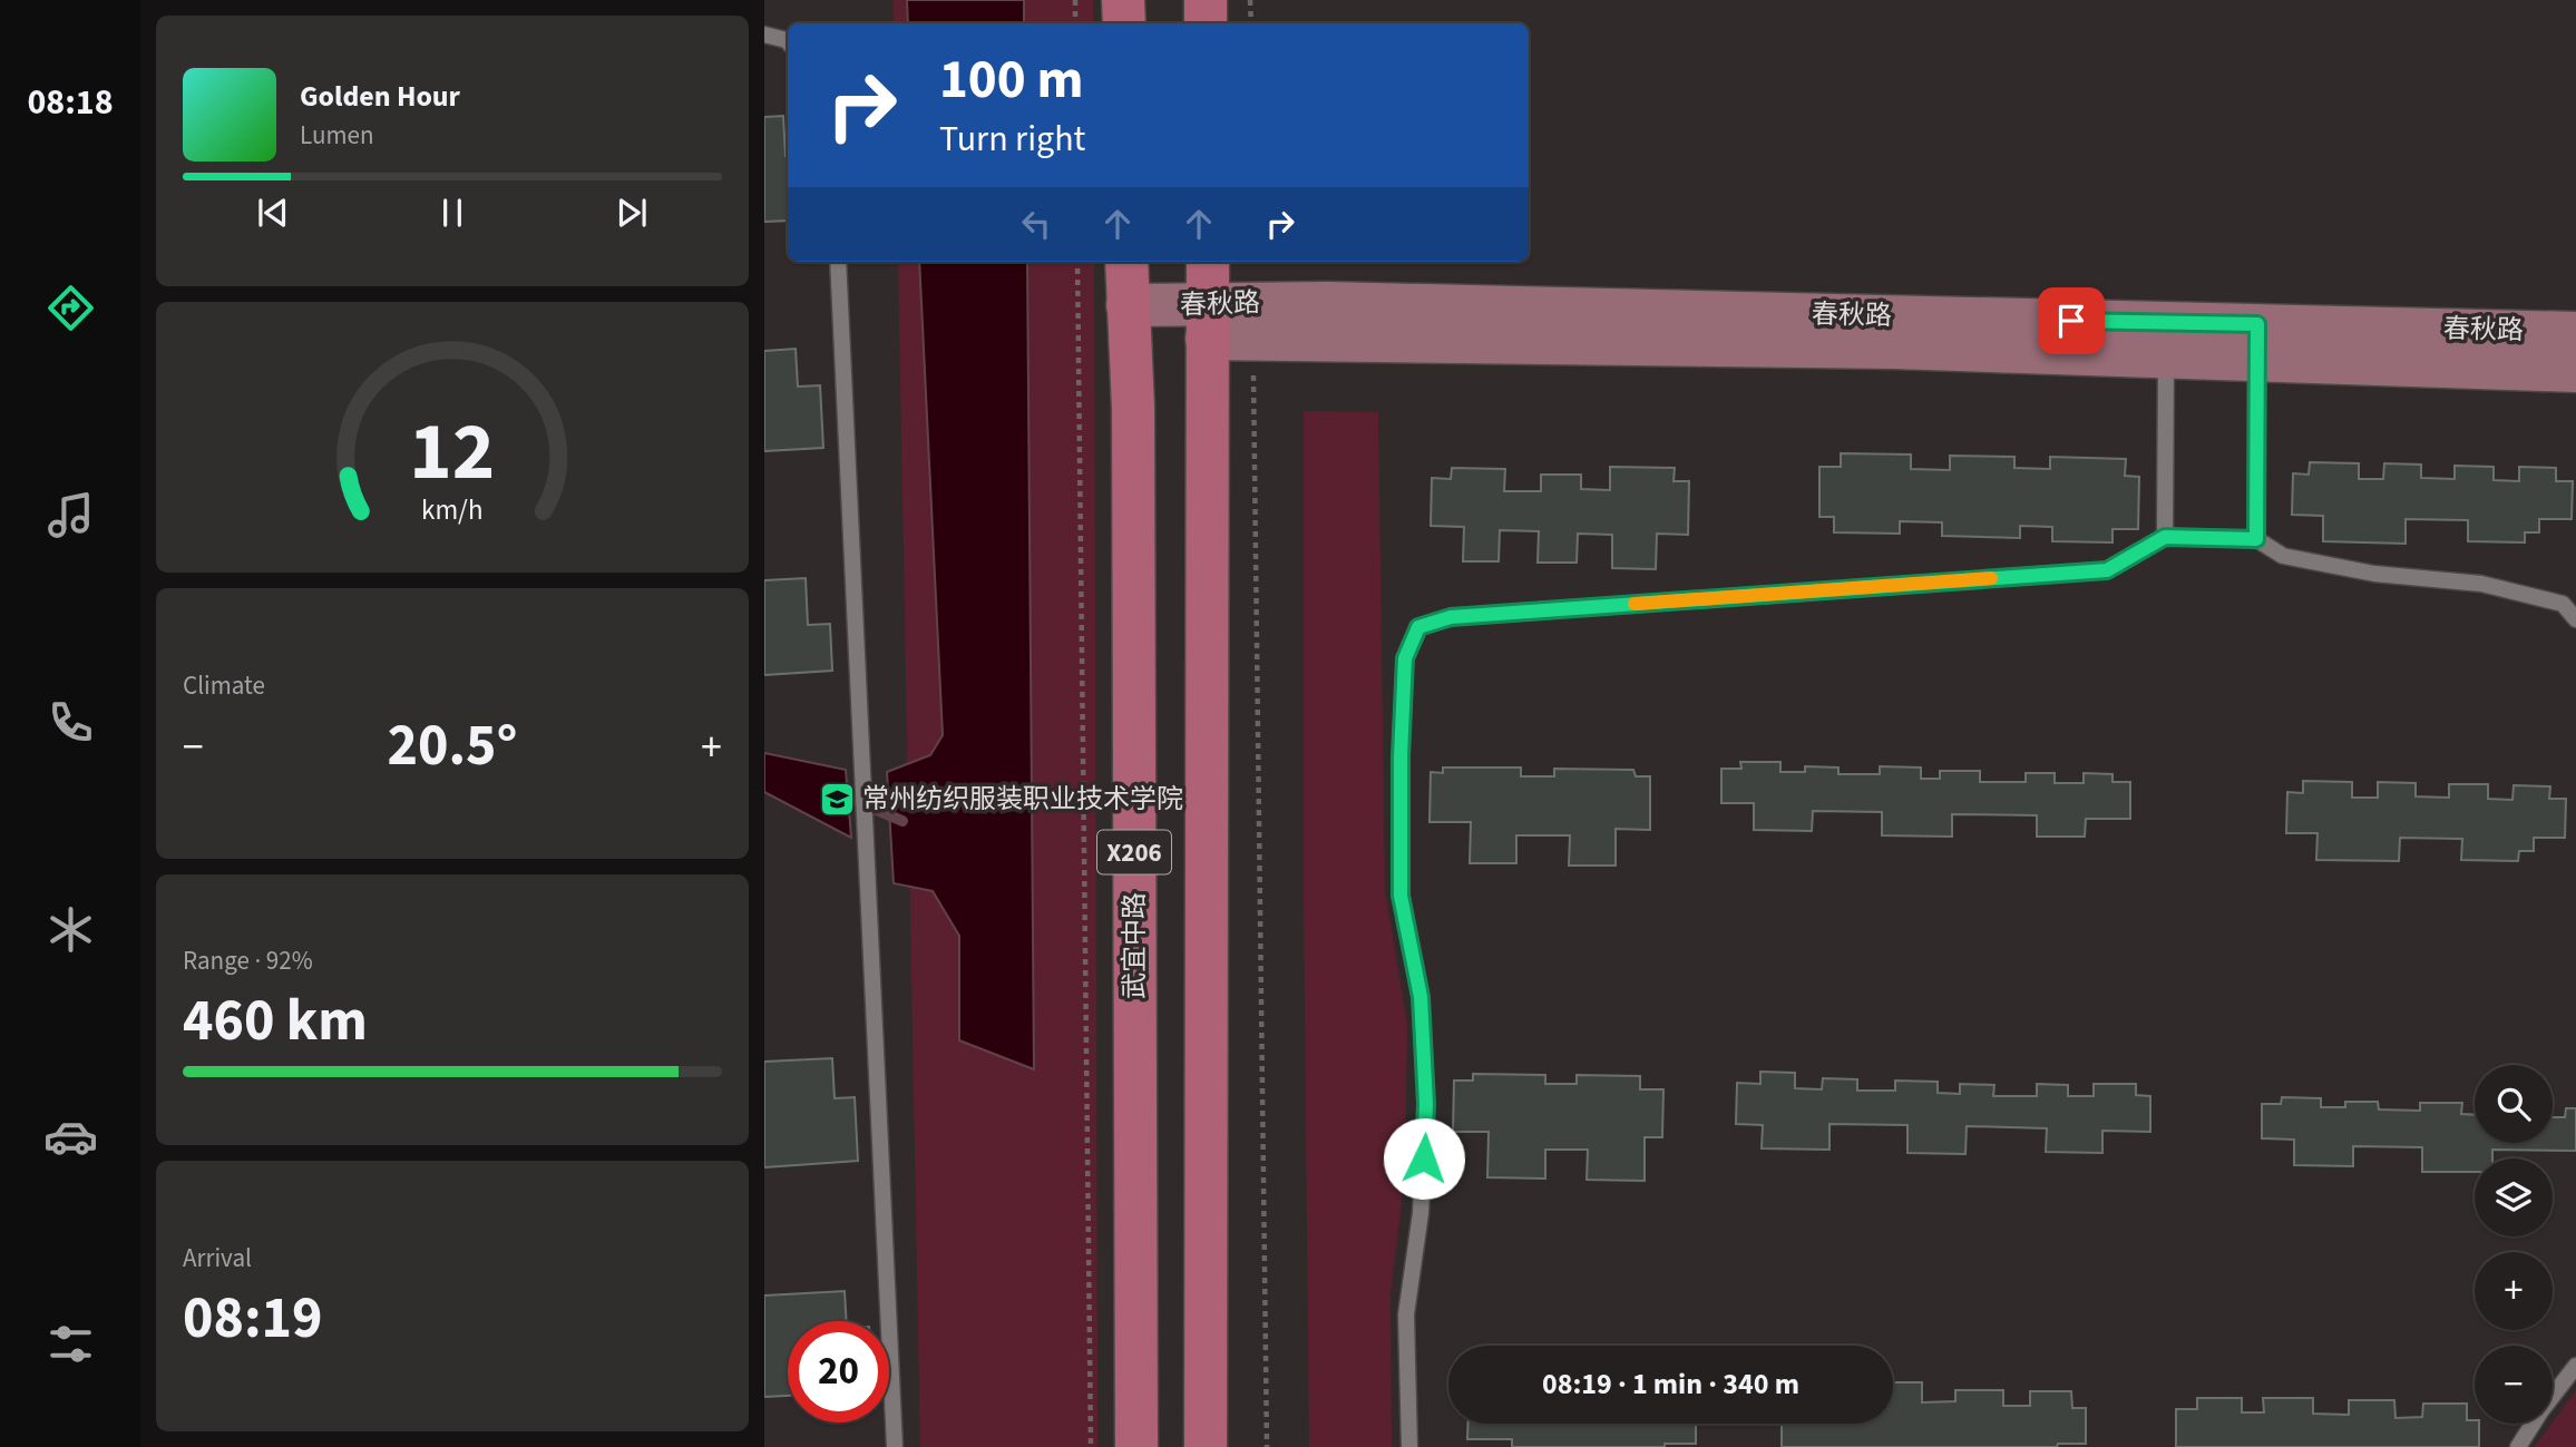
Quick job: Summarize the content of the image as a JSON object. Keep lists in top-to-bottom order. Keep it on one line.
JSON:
{"streets":{"main road":["X206","武宜中路"],"street":["春秋路"]},"crossings":[["春秋路","X206"],["春秋路","武宜中路"]],"places":{"school or university":["常州纺织服装职业技术学院"]},"page":{"tabs":"08:18","turn":["100 m","Turn right"],"song":["Golden Hour","Lumen"],"tile":["Climate",["Range · 92%","460 km"],["Arrival","08:19"]],"heat":["−","20.5°","+"],"map_buttons":["+","−"],"limit":"20","trip":"08:19 · 1 min · 340 m","gauge":["12","km/h"]}}
